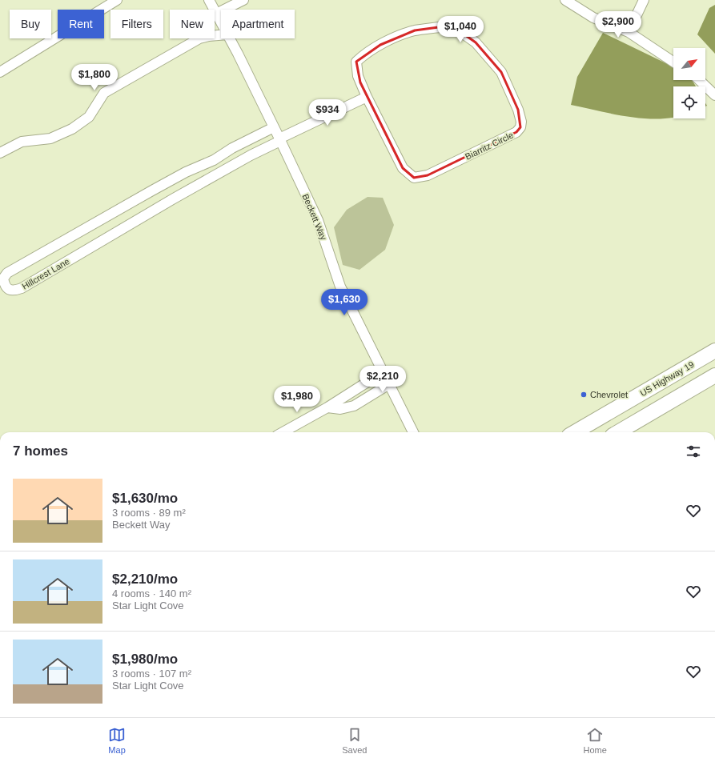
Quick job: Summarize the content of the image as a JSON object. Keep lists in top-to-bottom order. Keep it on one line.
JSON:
{"streets":{"highway":["US Highway 19"],"street":["Biarritz Circle","Beckett Way","Hillcrest Lane"]},"crossings":[["Beckett Way","Hillcrest Lane"]],"places":["Chevrolet"],"north":"top right","page":{"chip":["Buy","Rent","Filters","New","Apartment"],"price":["$2,900","$1,040","$1,800","$934","$1,630","$2,210","$1,980"],"heading":"7 homes","list":[{"name":"$1,630/mo","note":"3 rooms · 89 m² · Beckett Way"},{"name":"$2,210/mo","note":"4 rooms · 140 m² · Star Light Cove"},{"name":"$1,980/mo","note":"3 rooms · 107 m² · Star Light Cove"}],"tabs":["Map","Saved","Home"]}}
